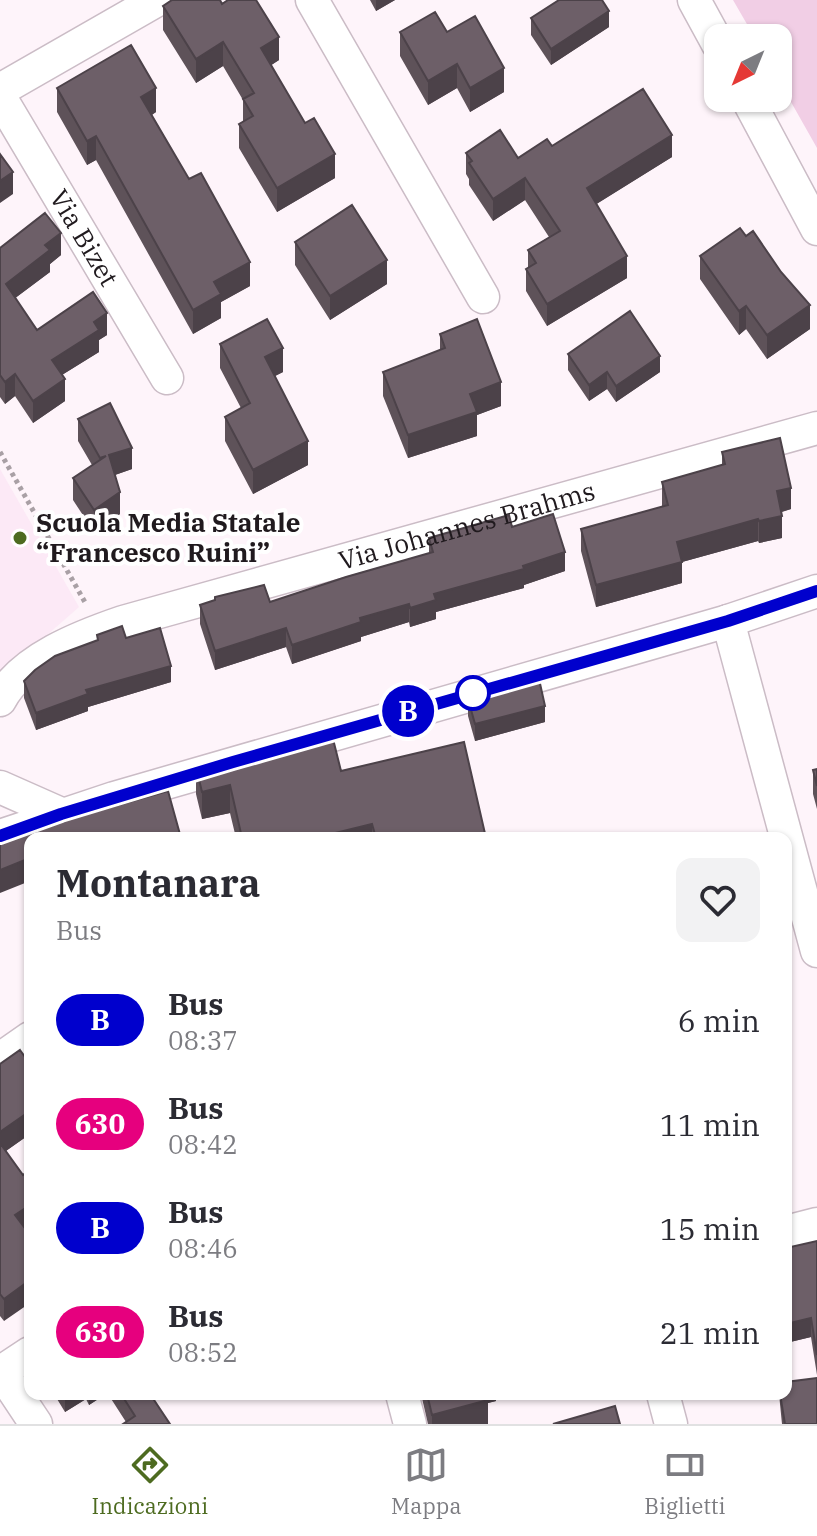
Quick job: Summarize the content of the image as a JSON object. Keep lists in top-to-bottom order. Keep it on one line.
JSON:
{"streets":{"street":["Via Bizet","Via Johannes Brahms"]},"places":["Scuola Media Statale “Francesco Ruini”"],"lines":["bus line B"],"north":"bottom left","page":{"on_map":"B","heading":["Montanara","Bus"],"list":[{"mark":"B","name":"Bus","note":"08:37","value":"6 min"},{"mark":"630","name":"Bus","note":"08:42","value":"11 min"},{"mark":"B","name":"Bus","note":"08:46","value":"15 min"},{"mark":"630","name":"Bus","note":"08:52","value":"21 min"}],"tabs":["Indicazioni","Mappa","Biglietti"]}}
